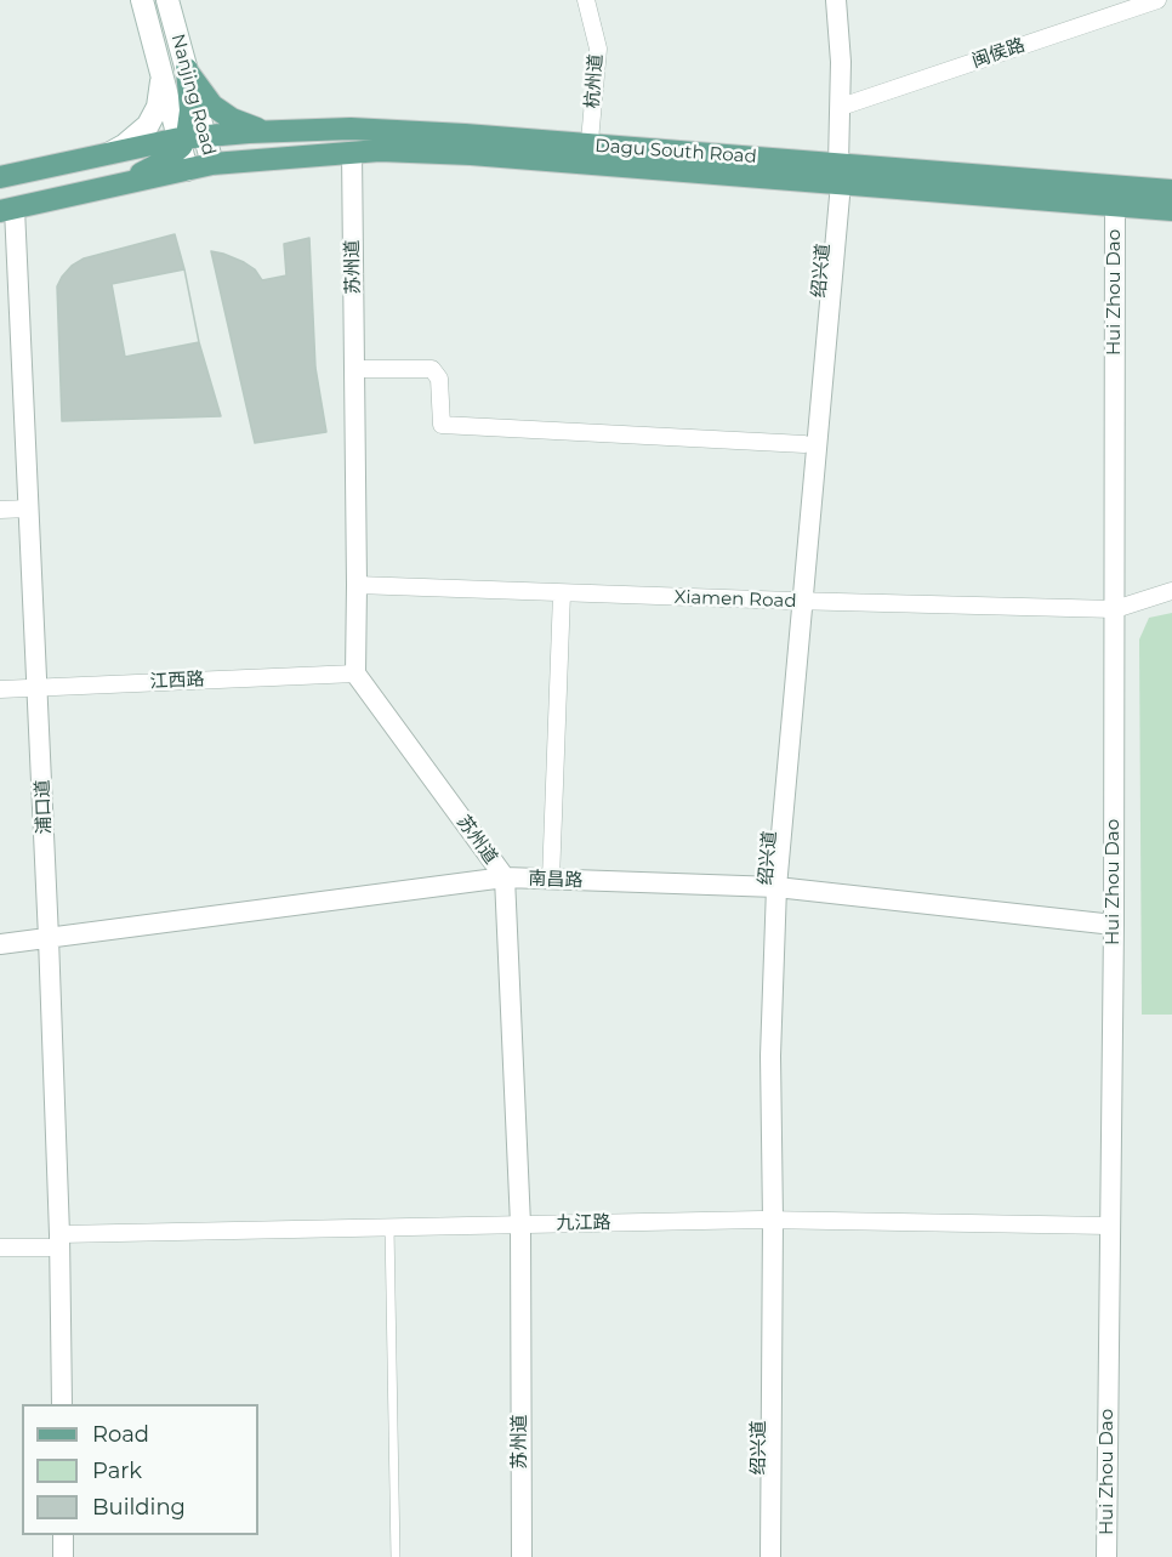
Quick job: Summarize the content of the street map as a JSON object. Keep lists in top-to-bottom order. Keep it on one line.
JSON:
{"streets":{"main road":["Nanjing Road","Dagu South Road"],"street":["闽侯路","杭州道","苏州道","绍兴道","Hui Zhou Dao","Xiamen Road","江西路","浦口道","南昌路","九江路"]},"crossings":[["闽侯路","绍兴道"],["杭州道","Dagu South Road"],["Nanjing Road","Dagu South Road"],["Nanjing Road","浦口道"],["Dagu South Road","苏州道"],["Dagu South Road","绍兴道"],["Dagu South Road","Hui Zhou Dao"],["苏州道","Xiamen Road"],["苏州道","江西路"],["苏州道","南昌路"],["苏州道","九江路"],["绍兴道","Xiamen Road"],["绍兴道","南昌路"],["绍兴道","九江路"],["Hui Zhou Dao","Xiamen Road"],["Hui Zhou Dao","南昌路"],["Hui Zhou Dao","九江路"],["江西路","浦口道"],["浦口道","南昌路"],["浦口道","九江路"]],"legend":["Road","Park","Building"]}
